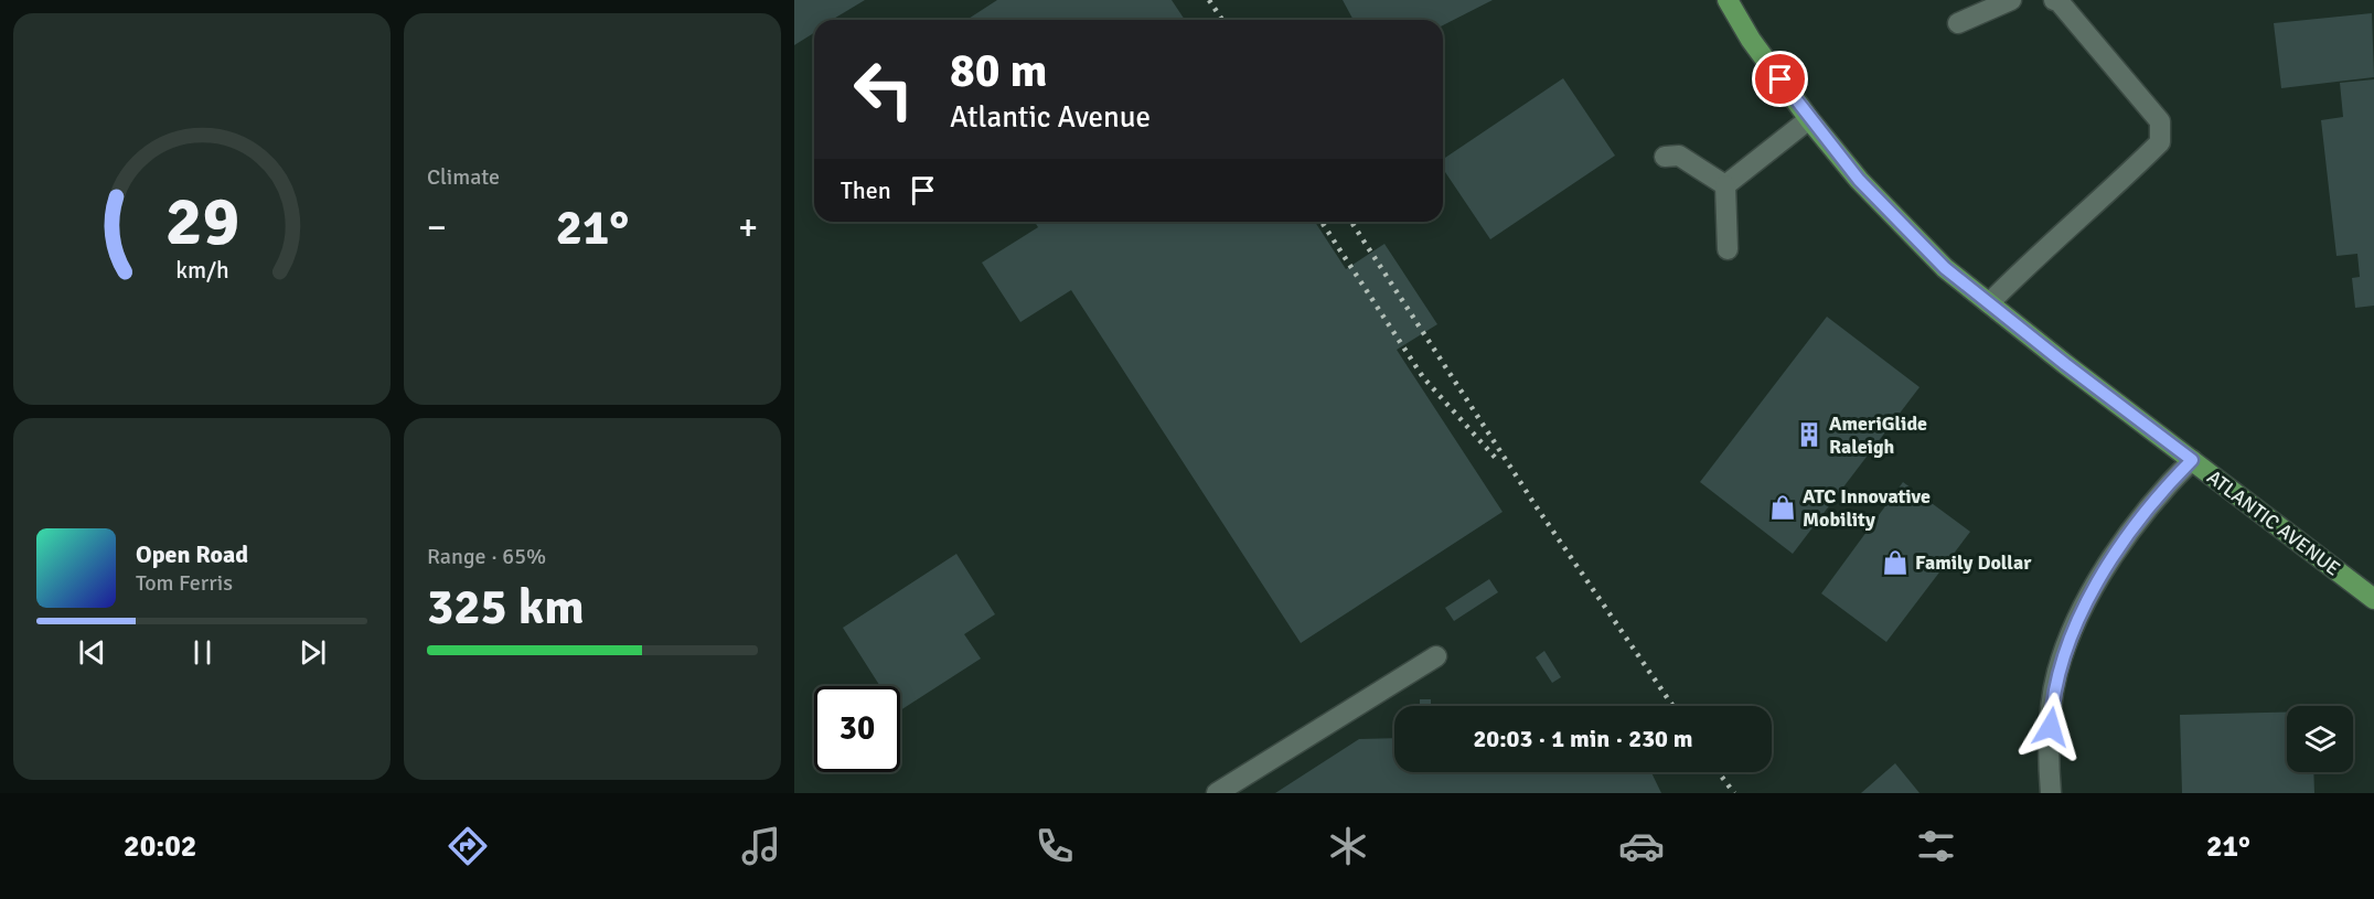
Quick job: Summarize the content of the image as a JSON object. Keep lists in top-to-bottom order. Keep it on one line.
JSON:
{"streets":{"main road":["ATLANTIC AVENUE"]},"places":{"building":["AmeriGlide Raleigh"],"shop":["ATC Innovative Mobility","Family Dollar"]},"page":{"tile":["Climate",["Range · 65%","325 km"]],"turn":["80 m","Atlantic Avenue"],"then":"Then","heat":["−","21°","+"],"song":["Open Road","Tom Ferris"],"limit":"30","trip":"20:03 · 1 min · 230 m","tabs":["20:02","21°"],"gauge":["29","km/h"]}}
